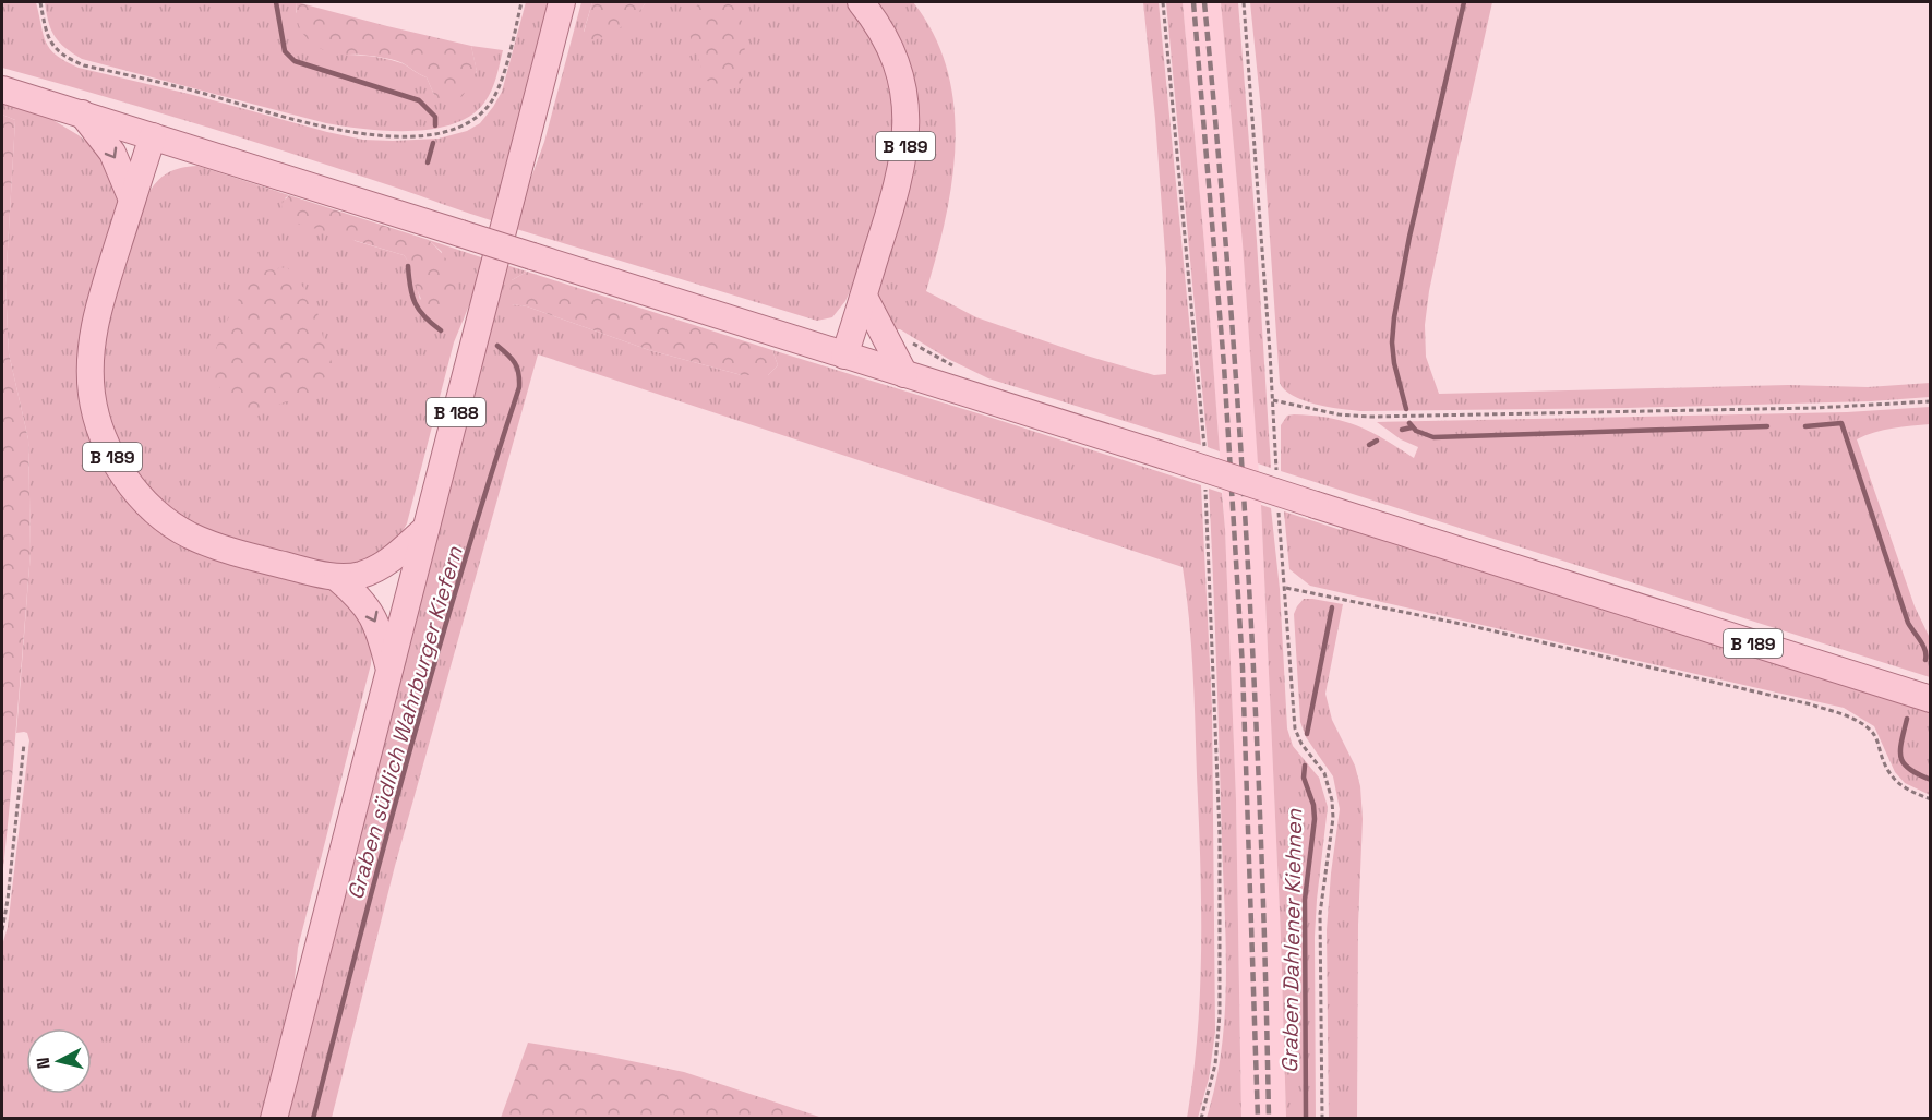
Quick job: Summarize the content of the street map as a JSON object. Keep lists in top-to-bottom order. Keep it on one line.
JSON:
{"streets":{"main road":["B 189","B 188"]},"crossings":[["B 189","B 188"]],"water":["Graben südlich Wahrburger Kiefern","Graben Dahlener Kiehnen"],"north":"left"}
